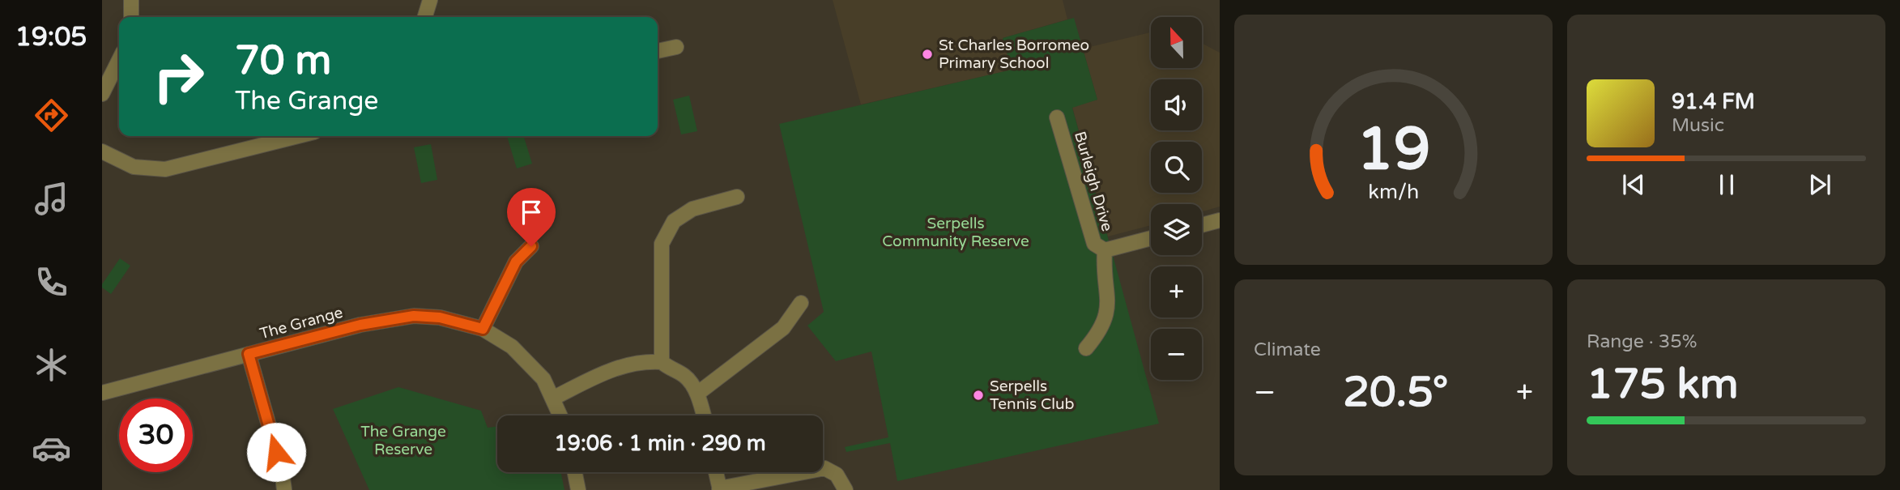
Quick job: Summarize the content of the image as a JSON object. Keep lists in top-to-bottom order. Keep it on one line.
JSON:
{"streets":{"street":["Burleigh Drive","The Grange"]},"parks":["Serpells Community Reserve","The Grange Reserve"],"places":["St Charles Borromeo Primary School","Serpells Tennis Club"],"north":"top","page":{"tabs":"19:05","map_buttons":["+","−"],"turn":["70 m","The Grange"],"song":["91.4 FM","Music"],"tile":["Climate",["Range · 35%","175 km"]],"heat":["−","20.5°","+"],"limit":"30","trip":"19:06 · 1 min · 290 m","gauge":["19","km/h"]}}
